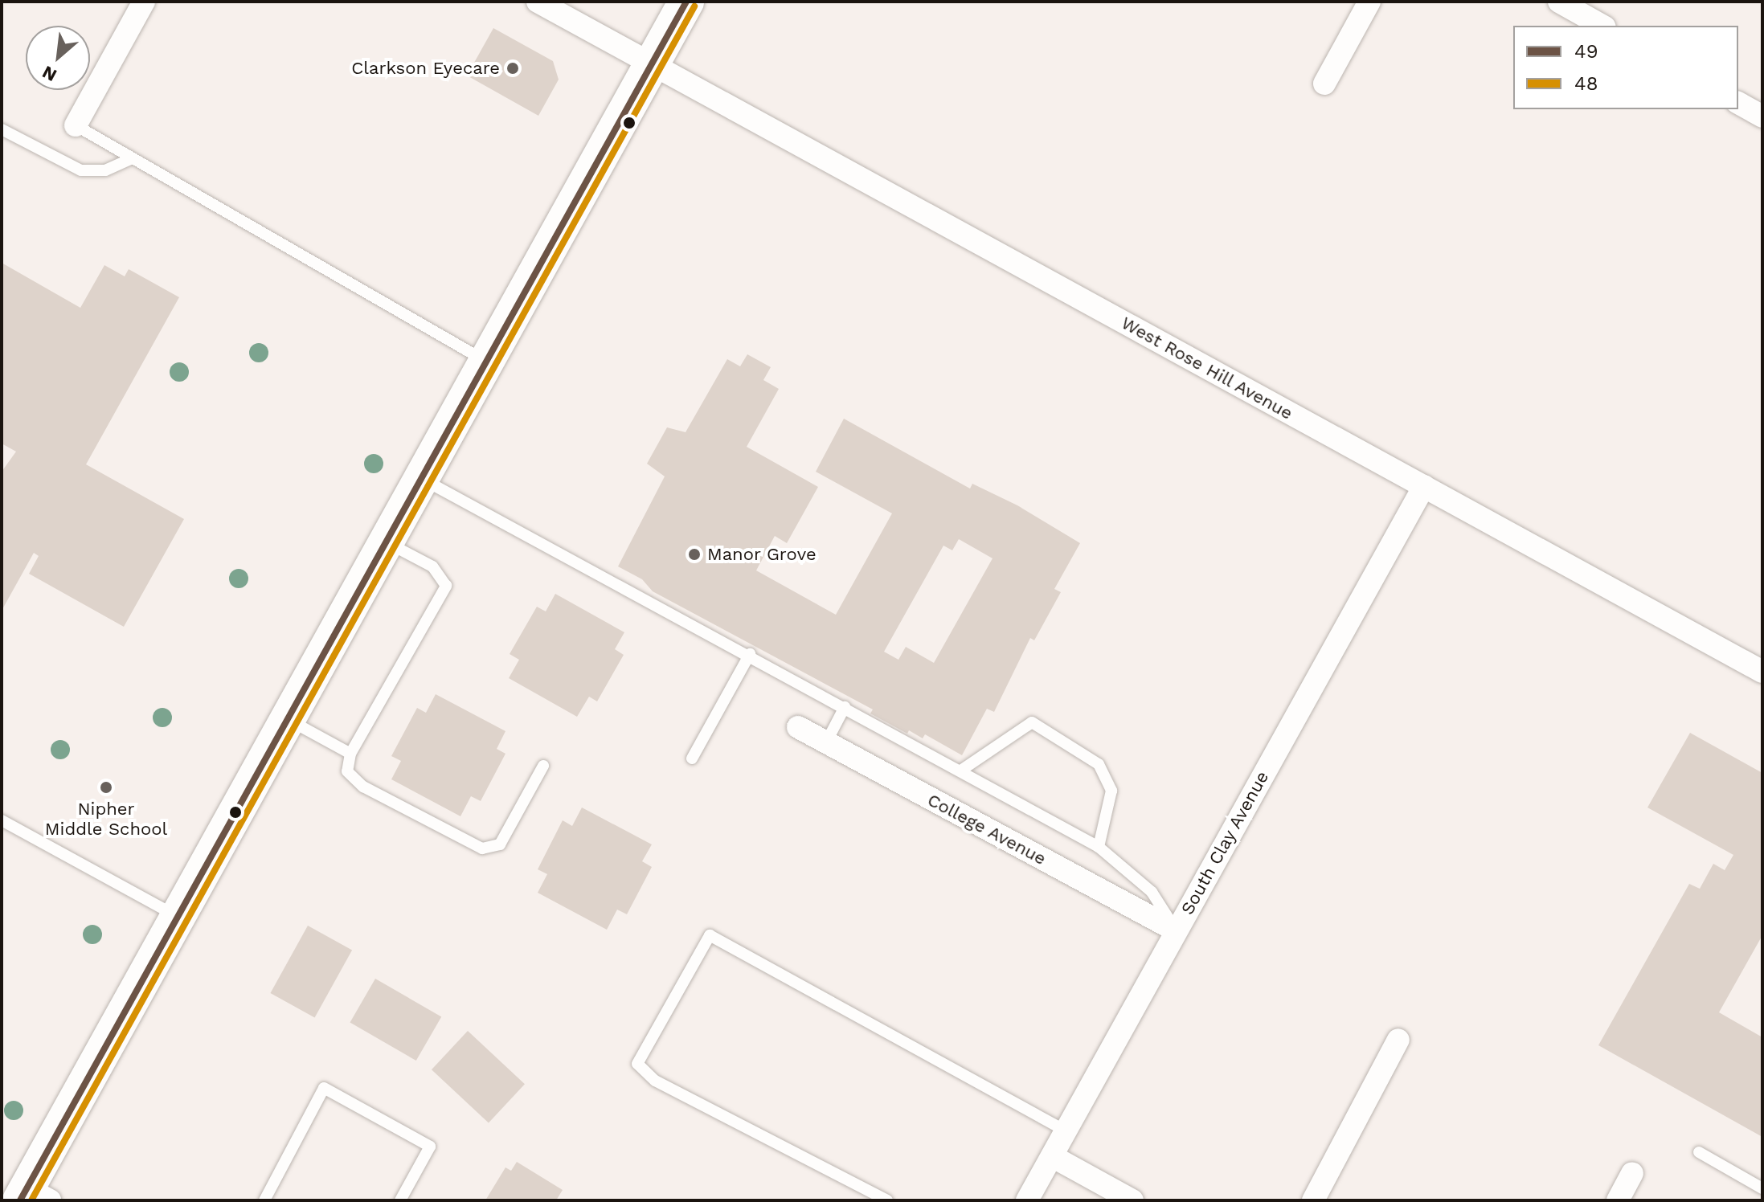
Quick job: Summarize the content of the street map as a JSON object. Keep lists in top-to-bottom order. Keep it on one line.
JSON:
{"streets":{"street":["West Rose Hill Avenue","College Avenue","South Clay Avenue"]},"crossings":[["West Rose Hill Avenue","South Clay Avenue"],["College Avenue","South Clay Avenue"]],"places":["Clarkson Eyecare","Manor Grove","Nipher Middle School"],"lines":["transit line 49","transit line 48"],"legend":["49","48"],"north":"bottom left"}
